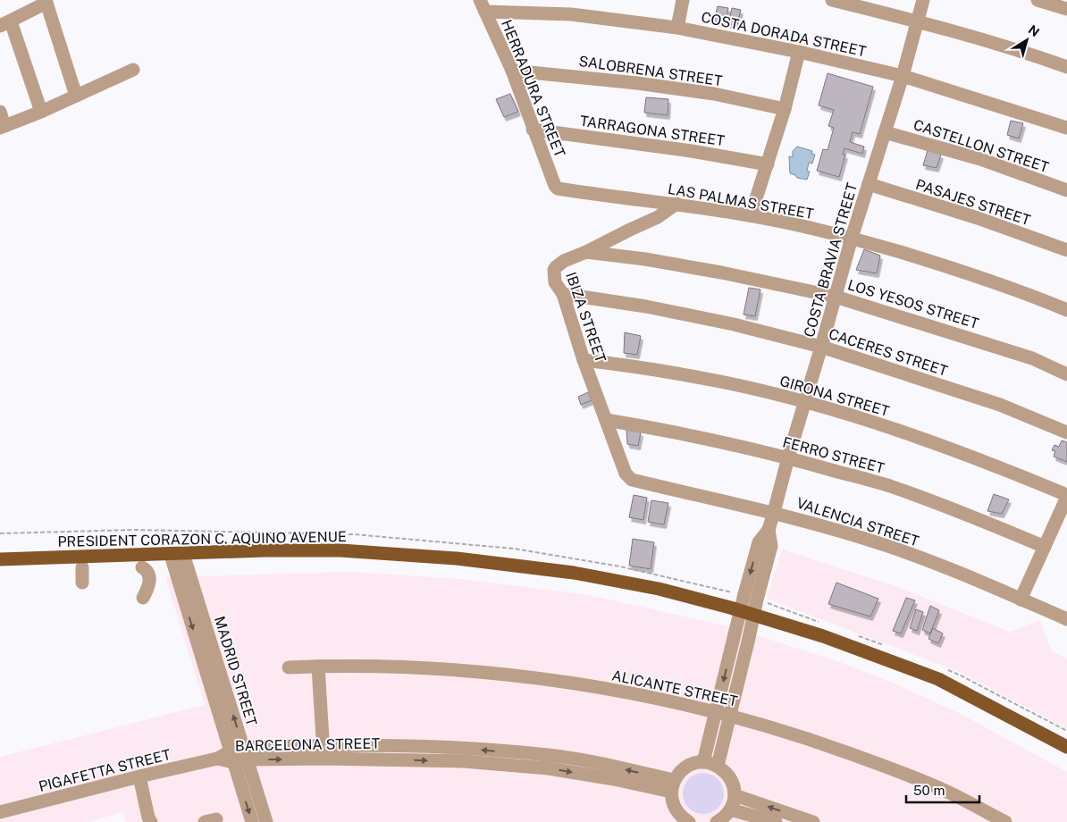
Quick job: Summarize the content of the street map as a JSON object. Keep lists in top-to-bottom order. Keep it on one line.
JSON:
{"streets":{"main road":["PRESIDENT CORAZON C. AQUINO AVENUE"],"street":["COSTA DORADA STREET","SALOBRENA STREET","HERRADURA STREET","TARRAGONA STREET","CASTELLON STREET","LAS PALMAS STREET","PASAJES STREET","COSTA BRAVIA STREET","LOS YESOS STREET","IBIZA STREET","CACERES STREET","GIRONA STREET","FERRO STREET","VALENCIA STREET","MADRID STREET","ALICANTE STREET","BARCELONA STREET","PIGAFETTA STREET"]},"crossings":[["COSTA DORADA STREET","HERRADURA STREET"],["COSTA DORADA STREET","COSTA BRAVIA STREET"],["SALOBRENA STREET","HERRADURA STREET"],["HERRADURA STREET","TARRAGONA STREET"],["HERRADURA STREET","LAS PALMAS STREET"],["CASTELLON STREET","COSTA BRAVIA STREET"],["LAS PALMAS STREET","COSTA BRAVIA STREET"],["LAS PALMAS STREET","IBIZA STREET"],["PASAJES STREET","COSTA BRAVIA STREET"],["COSTA BRAVIA STREET","LOS YESOS STREET"],["COSTA BRAVIA STREET","CACERES STREET"],["COSTA BRAVIA STREET","GIRONA STREET"],["COSTA BRAVIA STREET","FERRO STREET"],["COSTA BRAVIA STREET","VALENCIA STREET"],["COSTA BRAVIA STREET","PRESIDENT CORAZON C. AQUINO AVENUE"],["LOS YESOS STREET","IBIZA STREET"],["IBIZA STREET","CACERES STREET"],["IBIZA STREET","GIRONA STREET"],["IBIZA STREET","FERRO STREET"],["IBIZA STREET","VALENCIA STREET"],["PRESIDENT CORAZON C. AQUINO AVENUE","MADRID STREET"],["MADRID STREET","BARCELONA STREET"],["BARCELONA STREET","PIGAFETTA STREET"]],"scale_bar":"50 m","north":"top right"}
